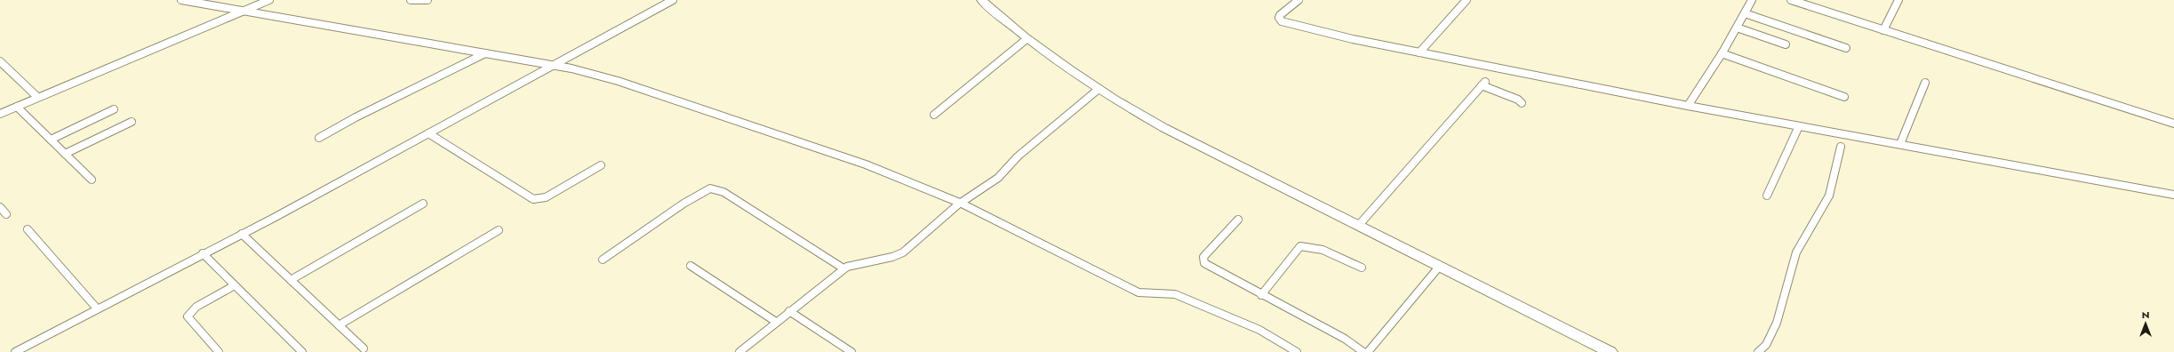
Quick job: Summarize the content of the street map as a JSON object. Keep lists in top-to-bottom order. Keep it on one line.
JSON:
{"north":"top"}
